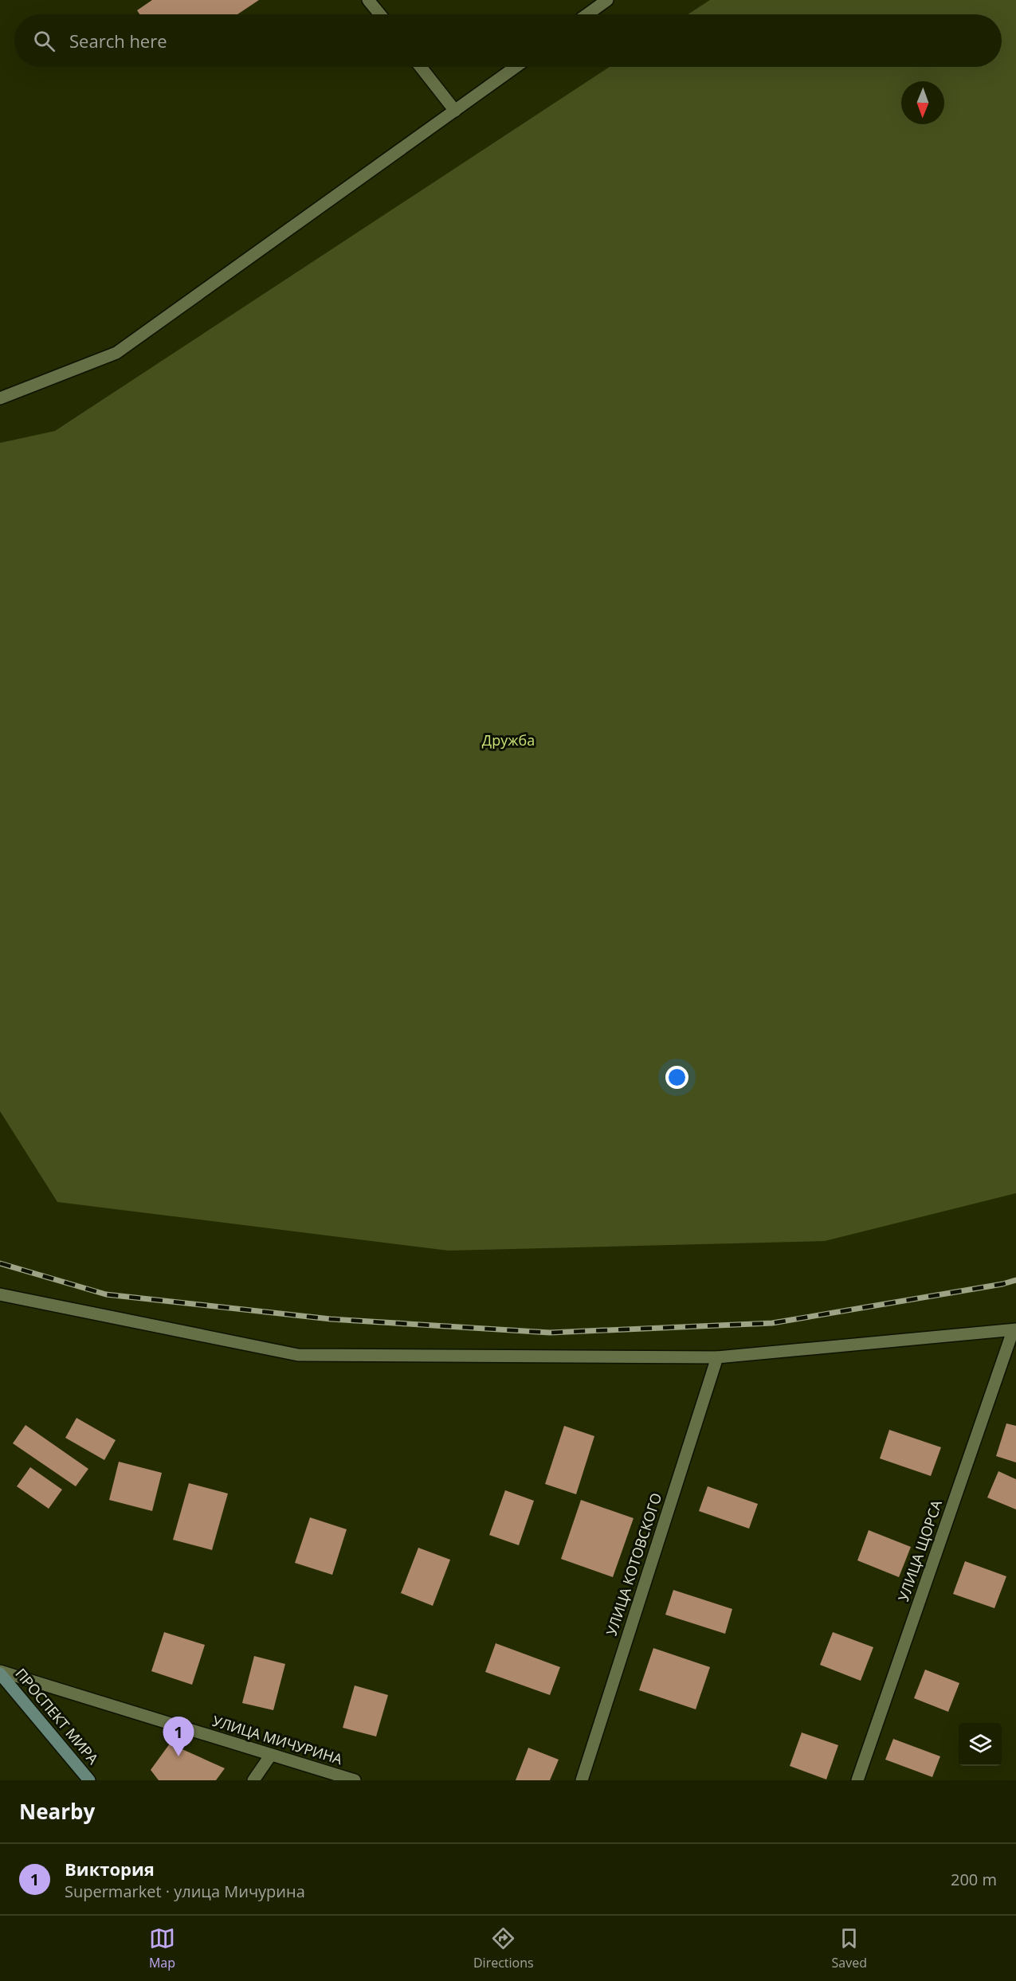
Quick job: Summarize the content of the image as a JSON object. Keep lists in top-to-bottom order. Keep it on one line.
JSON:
{"streets":{"main road":["ПРОСПЕКТ МИРА"],"street":["УЛИЦА ЩОРСА","УЛИЦА КОТОВСКОГО","УЛИЦА МИЧУРИНА"]},"crossings":[["ПРОСПЕКТ МИРА","УЛИЦА МИЧУРИНА"]],"parks":["Дружба"],"north":"bottom","page":{"search":"Search here","pins":"1","heading":"Nearby","list":[{"mark":"1","name":"Виктория","note":"Supermarket · улица Мичурина","value":"200 m"}],"nav":["Map","Directions","Saved"]}}
